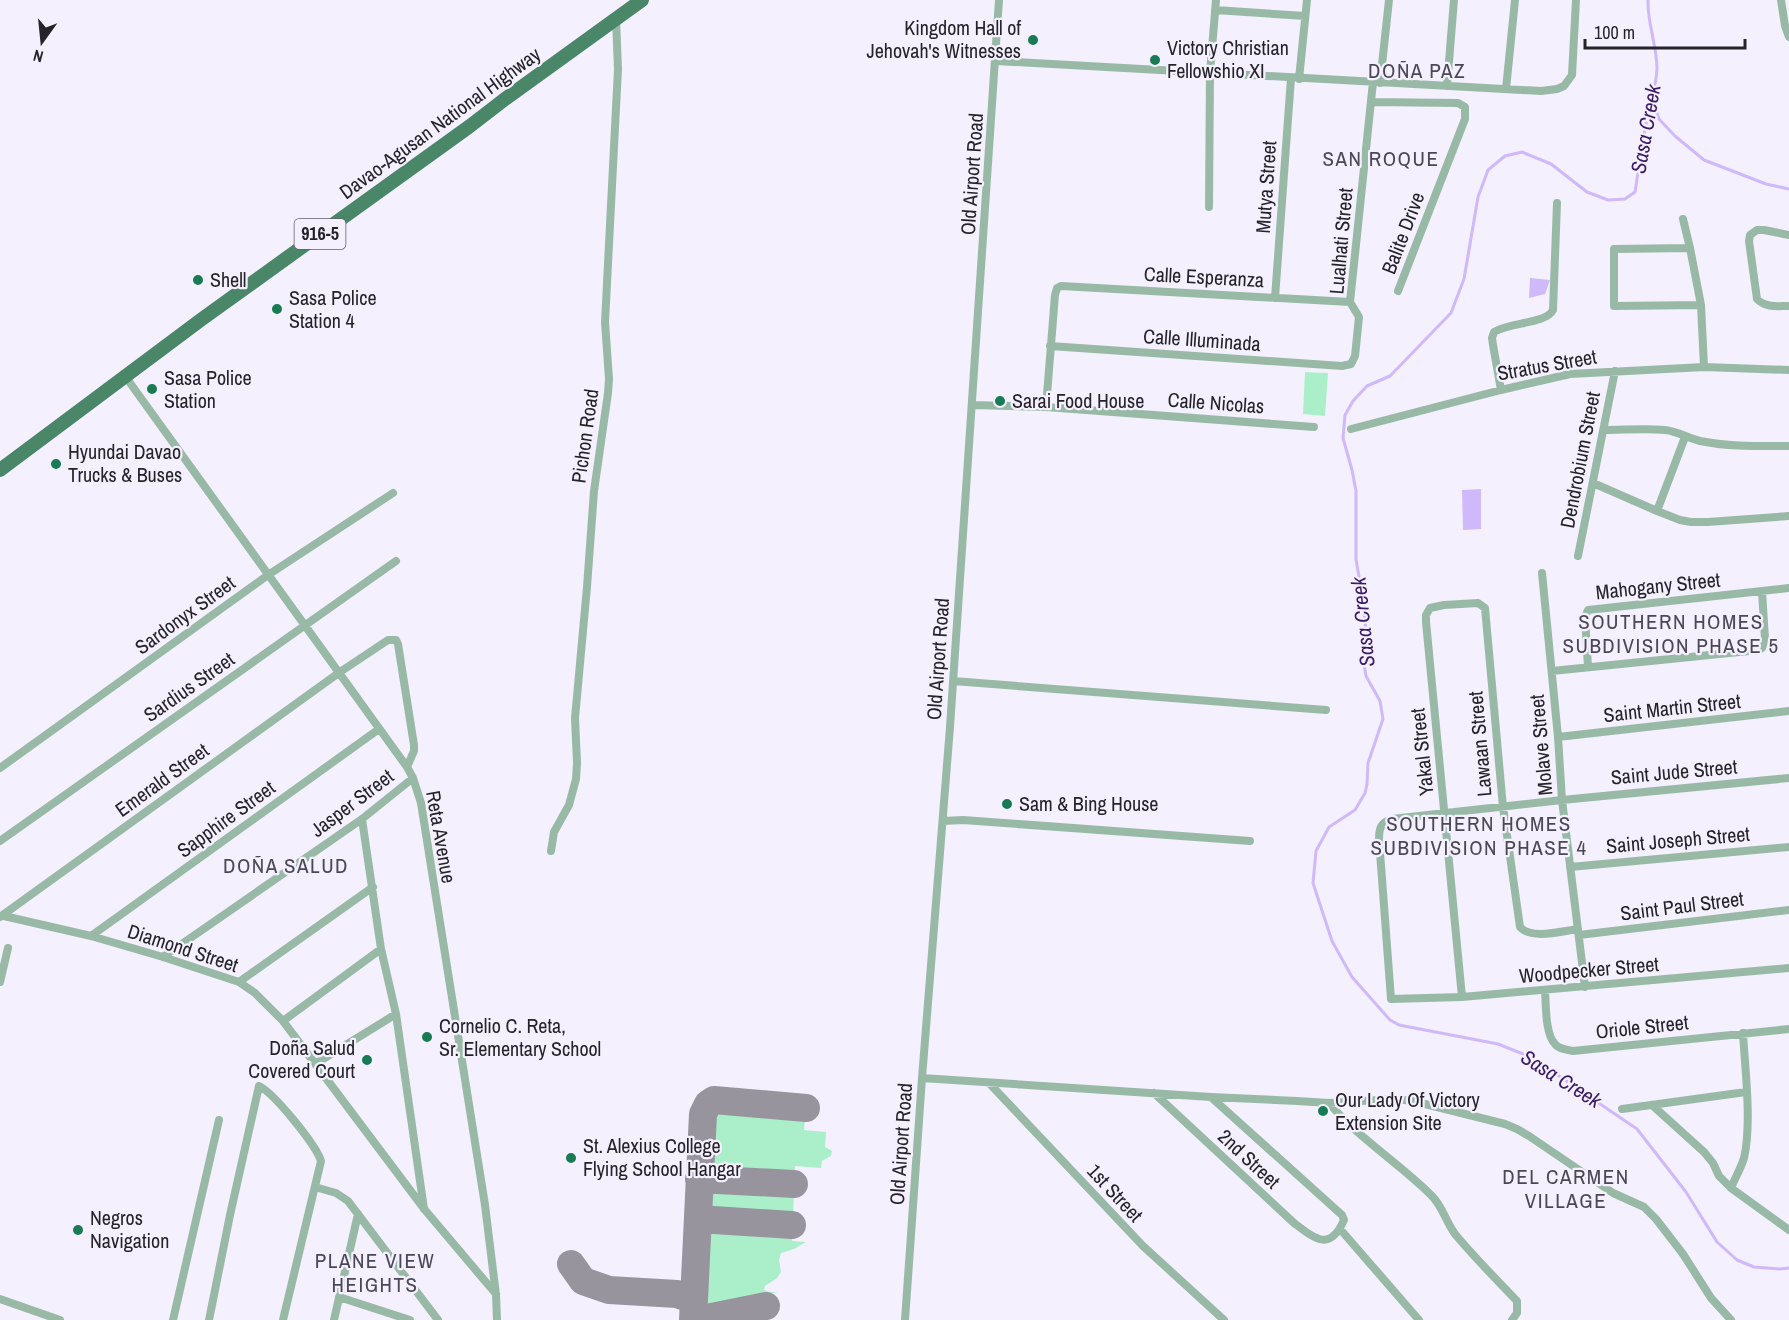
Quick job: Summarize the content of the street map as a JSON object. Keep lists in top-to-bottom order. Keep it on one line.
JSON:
{"streets":{"main road":["Davao-Agusan National Highway","916-5"],"street":["Old Airport Road","Mutya Street","Balite Drive","Lualhati Street","Calle Esperanza","Calle Illuminada","Stratus Street","Calle Nicolas","Pichon Road","Dendrobium Street","Mahogany Street","Sardonyx Street","Sardius Street","Saint Martin Street","Lawaan Street","Molave Street","Yakal Street","Saint Jude Street","Emerald Street","Jasper Street","Sapphire Street","Reta Avenue","Saint Joseph Street","Saint Paul Street","Diamond Street","Woodpecker Street","Oriole Street","2nd Street","1st Street"]},"crossings":[["Davao-Agusan National Highway","Pichon Road"],["Davao-Agusan National Highway","Reta Avenue"],["Old Airport Road","Calle Nicolas"],["Mutya Street","Calle Esperanza"],["Balite Drive","Lualhati Street"],["Lualhati Street","Calle Esperanza"],["Lualhati Street","Calle Illuminada"],["Calle Esperanza","Calle Illuminada"],["Stratus Street","Dendrobium Street"],["Sardonyx Street","Reta Avenue"],["Sardius Street","Reta Avenue"],["Saint Martin Street","Molave Street"],["Lawaan Street","Molave Street"],["Lawaan Street","Yakal Street"],["Lawaan Street","Saint Jude Street"],["Lawaan Street","Saint Paul Street"],["Molave Street","Saint Jude Street"],["Molave Street","Saint Joseph Street"],["Molave Street","Saint Paul Street"],["Molave Street","Woodpecker Street"],["Yakal Street","Saint Jude Street"],["Yakal Street","Woodpecker Street"],["Saint Jude Street","Woodpecker Street"],["Emerald Street","Reta Avenue"],["Emerald Street","Diamond Street"],["Jasper Street","Reta Avenue"],["Jasper Street","Diamond Street"],["Sapphire Street","Reta Avenue"],["Sapphire Street","Diamond Street"],["Reta Avenue","Diamond Street"],["Woodpecker Street","Oriole Street"]],"districts":["DOÑA PAZ","SAN ROQUE","SOUTHERN HOMES SUBDIVISION PHASE 5","SOUTHERN HOMES SUBDIVISION PHASE 4","DOÑA SALUD","DEL CARMEN VILLAGE","PLANE VIEW HEIGHTS"],"water":["Sasa Creek"],"places":["Kingdom Hall of Jehovah's Witnesses","Victory Christian Fellowshio XI","Shell","Sasa Police Station 4","Sasa Police Station","Sarai Food House","Hyundai Davao Trucks & Buses","Sam & Bing House","Cornelio C. Reta, Sr. Elementary School","Doña Salud Covered Court","Our Lady Of Victory Extension Site","St. Alexius College Flying School Hangar","Negros Navigation"],"scale_bar":"100 m","north":"bottom"}
